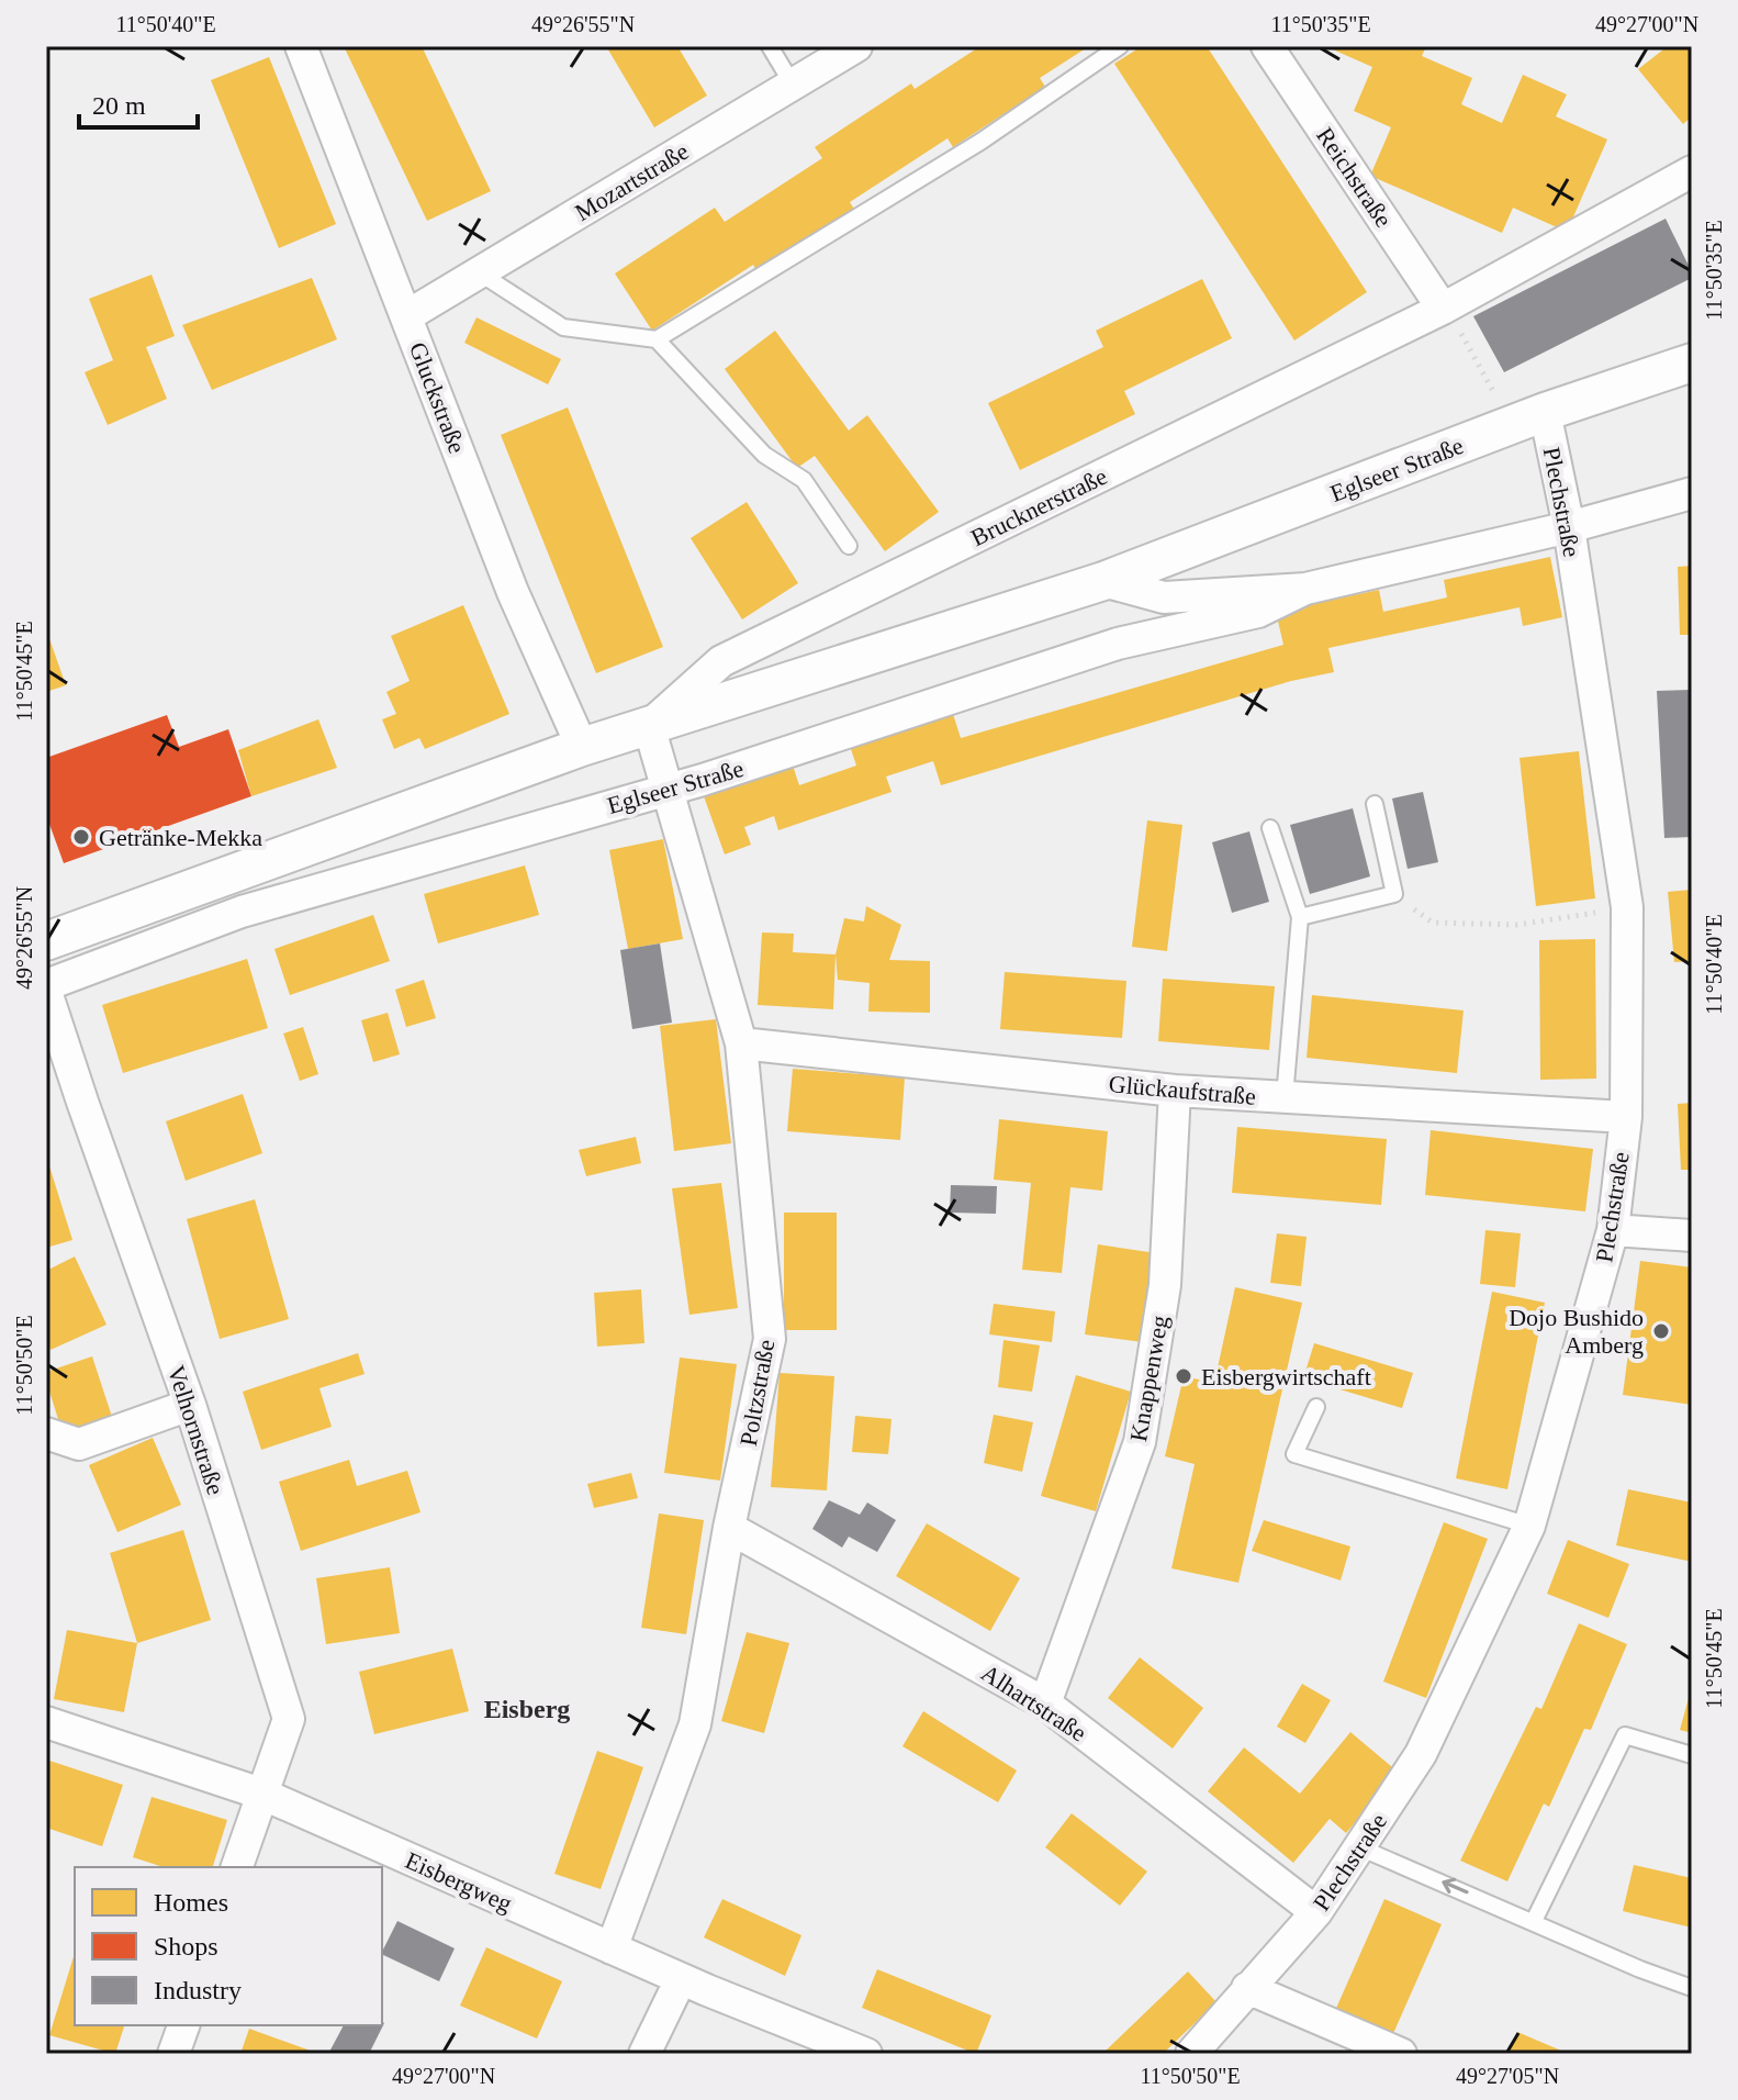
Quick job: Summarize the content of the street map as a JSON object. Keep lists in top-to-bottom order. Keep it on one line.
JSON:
{"streets":{"street":["Reichstraße","Mozartstraße","Gluckstraße","Eglseer Straße","Plechstraße","Brucknerstraße","Glückaufstraße","Knappenweg","Poltzstraße","Velhornstraße","Alhartstraße","Eisbergweg"]},"crossings":[["Reichstraße","Brucknerstraße"],["Mozartstraße","Gluckstraße"],["Gluckstraße","Eglseer Straße"],["Eglseer Straße","Plechstraße"],["Eglseer Straße","Brucknerstraße"],["Eglseer Straße","Poltzstraße"],["Eglseer Straße","Velhornstraße"],["Plechstraße","Glückaufstraße"],["Plechstraße","Alhartstraße"],["Brucknerstraße","Poltzstraße"],["Glückaufstraße","Knappenweg"],["Glückaufstraße","Poltzstraße"],["Knappenweg","Alhartstraße"],["Poltzstraße","Alhartstraße"],["Poltzstraße","Eisbergweg"],["Velhornstraße","Eisbergweg"]],"districts":["Eisberg"],"places":["Getränke-Mekka","Dojo Bushido Amberg","Eisbergwirtschaft"],"legend":["Homes","Shops","Industry"],"scale_bar":"20 m","coordinates":["11°50'40\"E","49°26'55\"N","11°50'35\"E","49°27'00\"N","11°50'45\"E","11°50'50\"E","49°27'05\"N"]}
